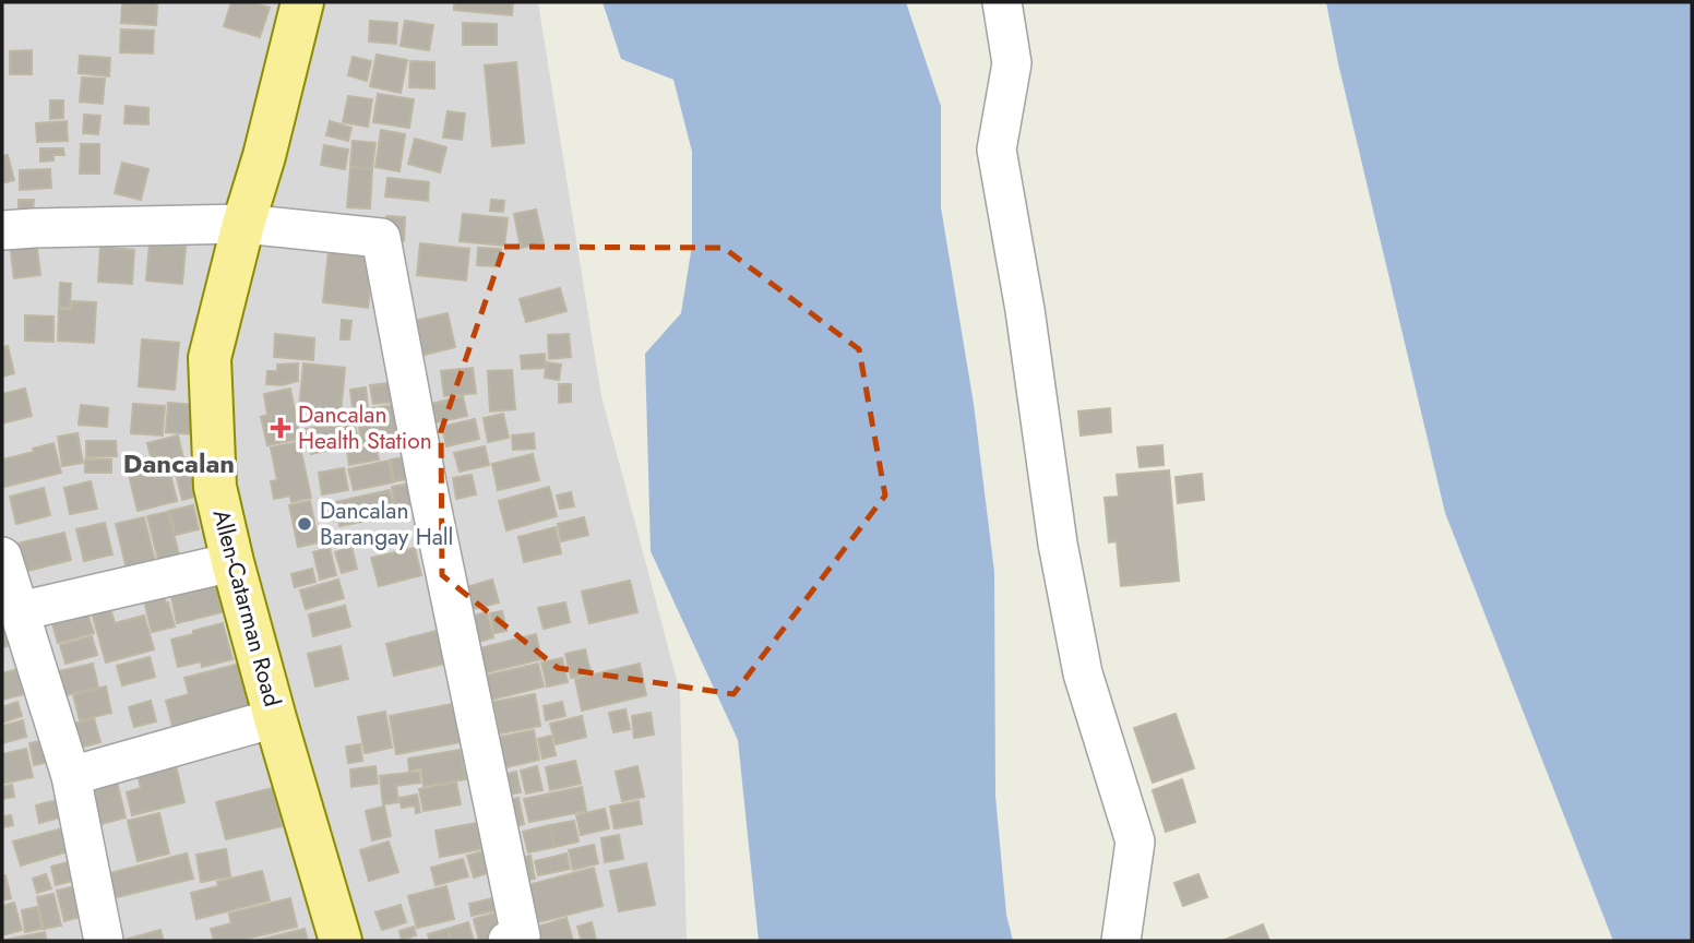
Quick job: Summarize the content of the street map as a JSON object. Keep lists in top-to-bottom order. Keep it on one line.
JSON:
{"streets":{"main road":["Allen-Catarman Road"]},"districts":["Dancalan"],"places":{"health":["Dancalan Health Station"],"other":["Dancalan Barangay Hall"]}}
